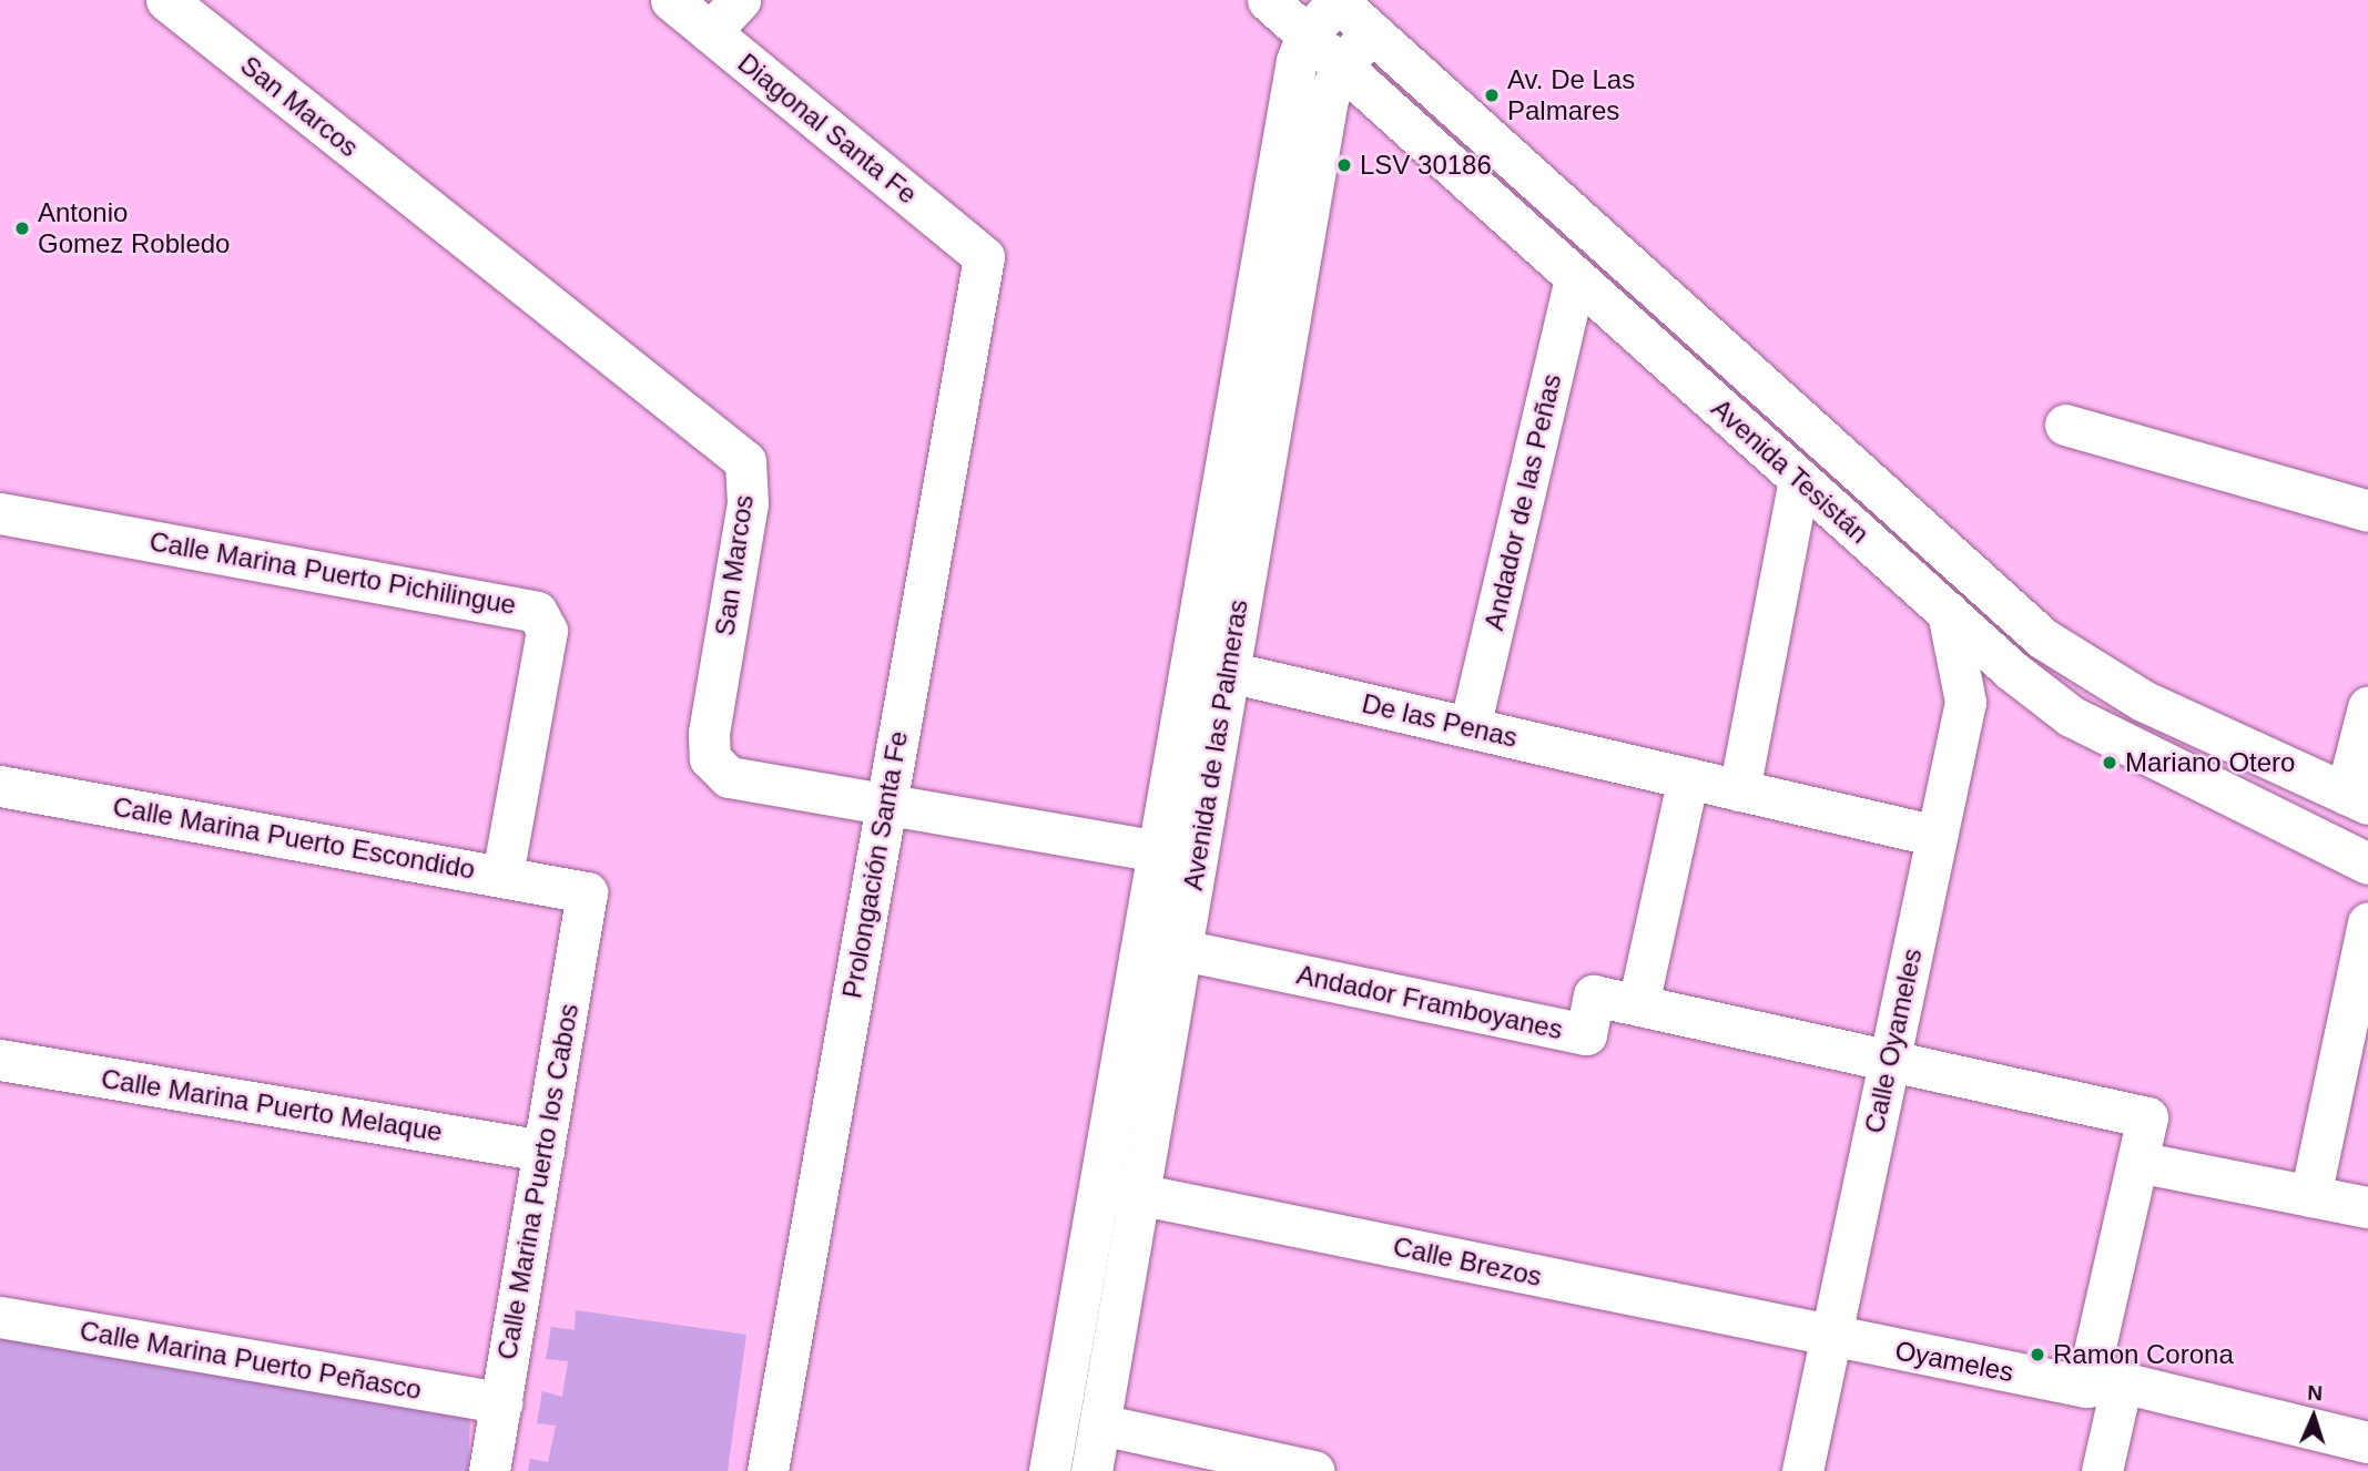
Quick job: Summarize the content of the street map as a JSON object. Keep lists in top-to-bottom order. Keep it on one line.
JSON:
{"streets":{"street":["San Marcos","Diagonal Santa Fe","Avenida Tesistán","Andador de las Peñas","Calle Marina Puerto Pichilingue","De las Penas","Avenida de las Palmeras","Calle Marina Puerto Escondido","Prolongación Santa Fe","Andador Framboyanes","Calle Oyameles","Calle Marina Puerto Melaque","Calle Marina Puerto los Cabos","Calle Brezos","Calle Marina Puerto Peñasco","Oyameles"]},"crossings":[["San Marcos","Avenida de las Palmeras"],["San Marcos","Prolongación Santa Fe"],["Diagonal Santa Fe","Prolongación Santa Fe"],["Avenida Tesistán","Andador de las Peñas"],["Avenida Tesistán","Avenida de las Palmeras"],["Avenida Tesistán","Calle Oyameles"],["Andador de las Peñas","De las Penas"],["Calle Marina Puerto Pichilingue","Calle Marina Puerto Escondido"],["De las Penas","Avenida de las Palmeras"],["De las Penas","Calle Oyameles"],["Avenida de las Palmeras","Andador Framboyanes"],["Avenida de las Palmeras","Calle Brezos"],["Calle Marina Puerto Escondido","Calle Marina Puerto los Cabos"],["Andador Framboyanes","Calle Oyameles"],["Calle Oyameles","Calle Brezos"],["Calle Oyameles","Oyameles"],["Calle Marina Puerto Melaque","Calle Marina Puerto los Cabos"],["Calle Marina Puerto los Cabos","Calle Marina Puerto Peñasco"],["Calle Brezos","Oyameles"]],"places":["Av. De Las Palmares","LSV 30186","Antonio Gomez Robledo","Mariano Otero","Ramon Corona"],"north":"top"}
